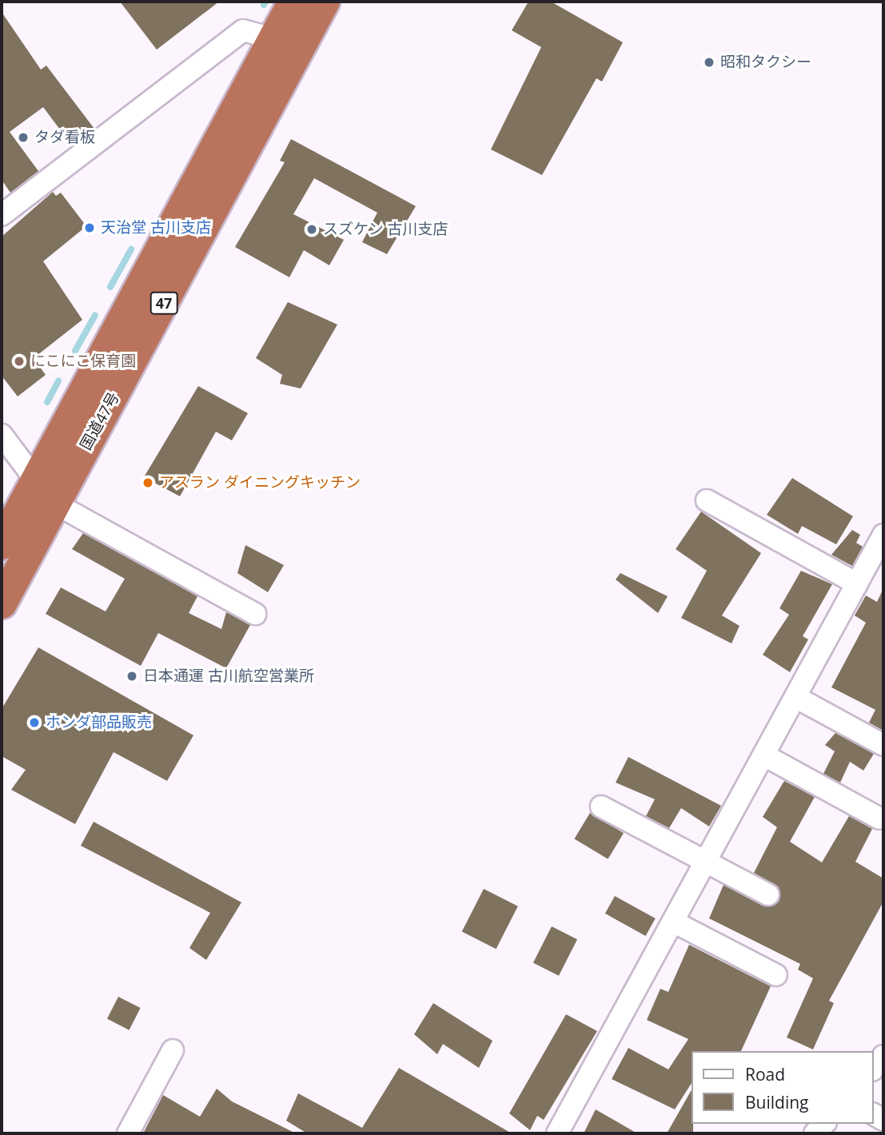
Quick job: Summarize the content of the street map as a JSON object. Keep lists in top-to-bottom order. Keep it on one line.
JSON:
{"streets":{"highway":["47","国道47号"]},"places":["昭和タクシー","タダ看板","天治堂 古川支店","スズケン 古川支店","にこにこ保育園","アスラン ダイニングキッチン","日本通運 古川航空営業所","ホンダ部品販売"],"legend":["Road","Building"]}
